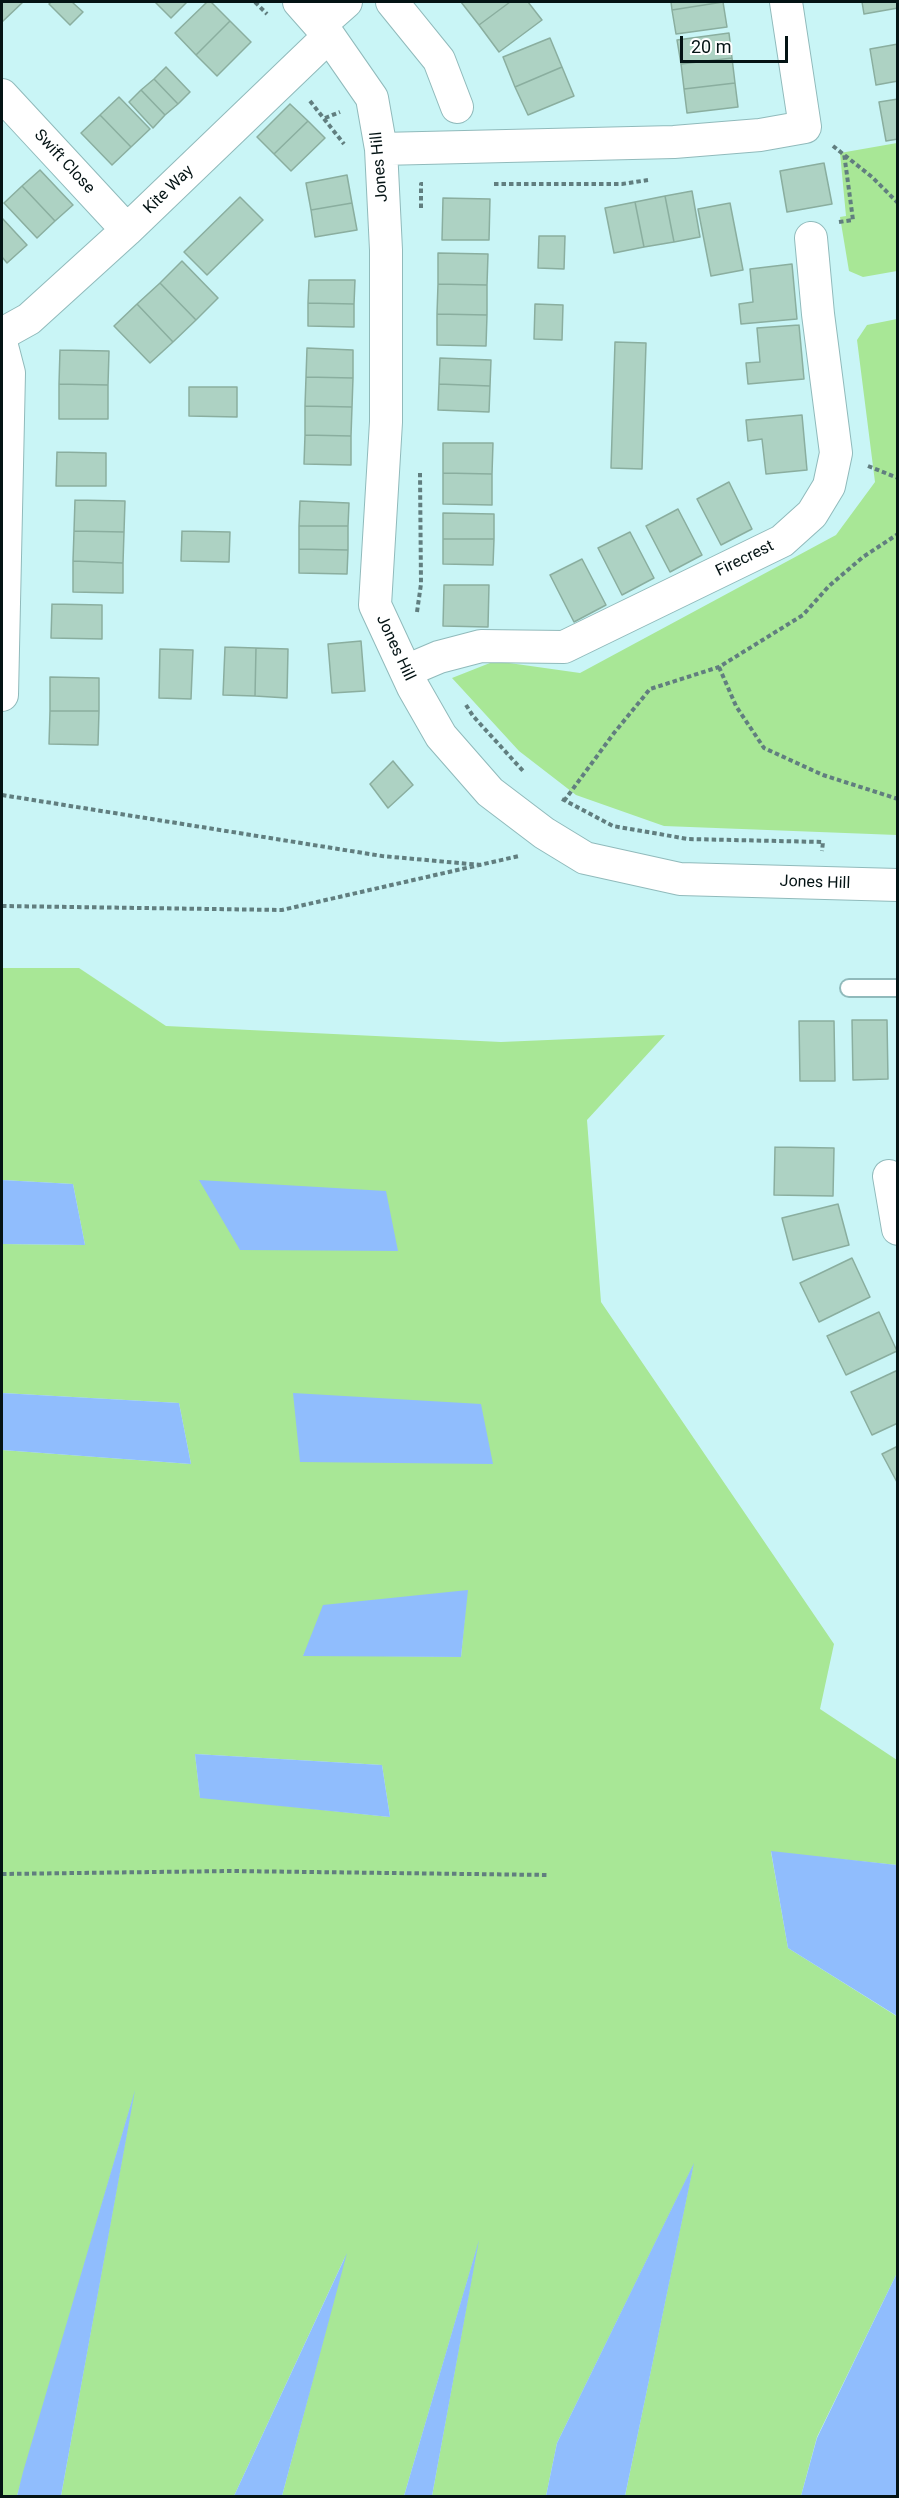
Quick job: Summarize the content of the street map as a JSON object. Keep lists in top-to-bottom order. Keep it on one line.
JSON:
{"streets":{"street":["Swift Close","Jones Hill","Kite Way","Firecrest"]},"crossings":[["Swift Close","Kite Way"],["Jones Hill","Kite Way"],["Jones Hill","Firecrest"]],"scale_bar":"20 m"}
